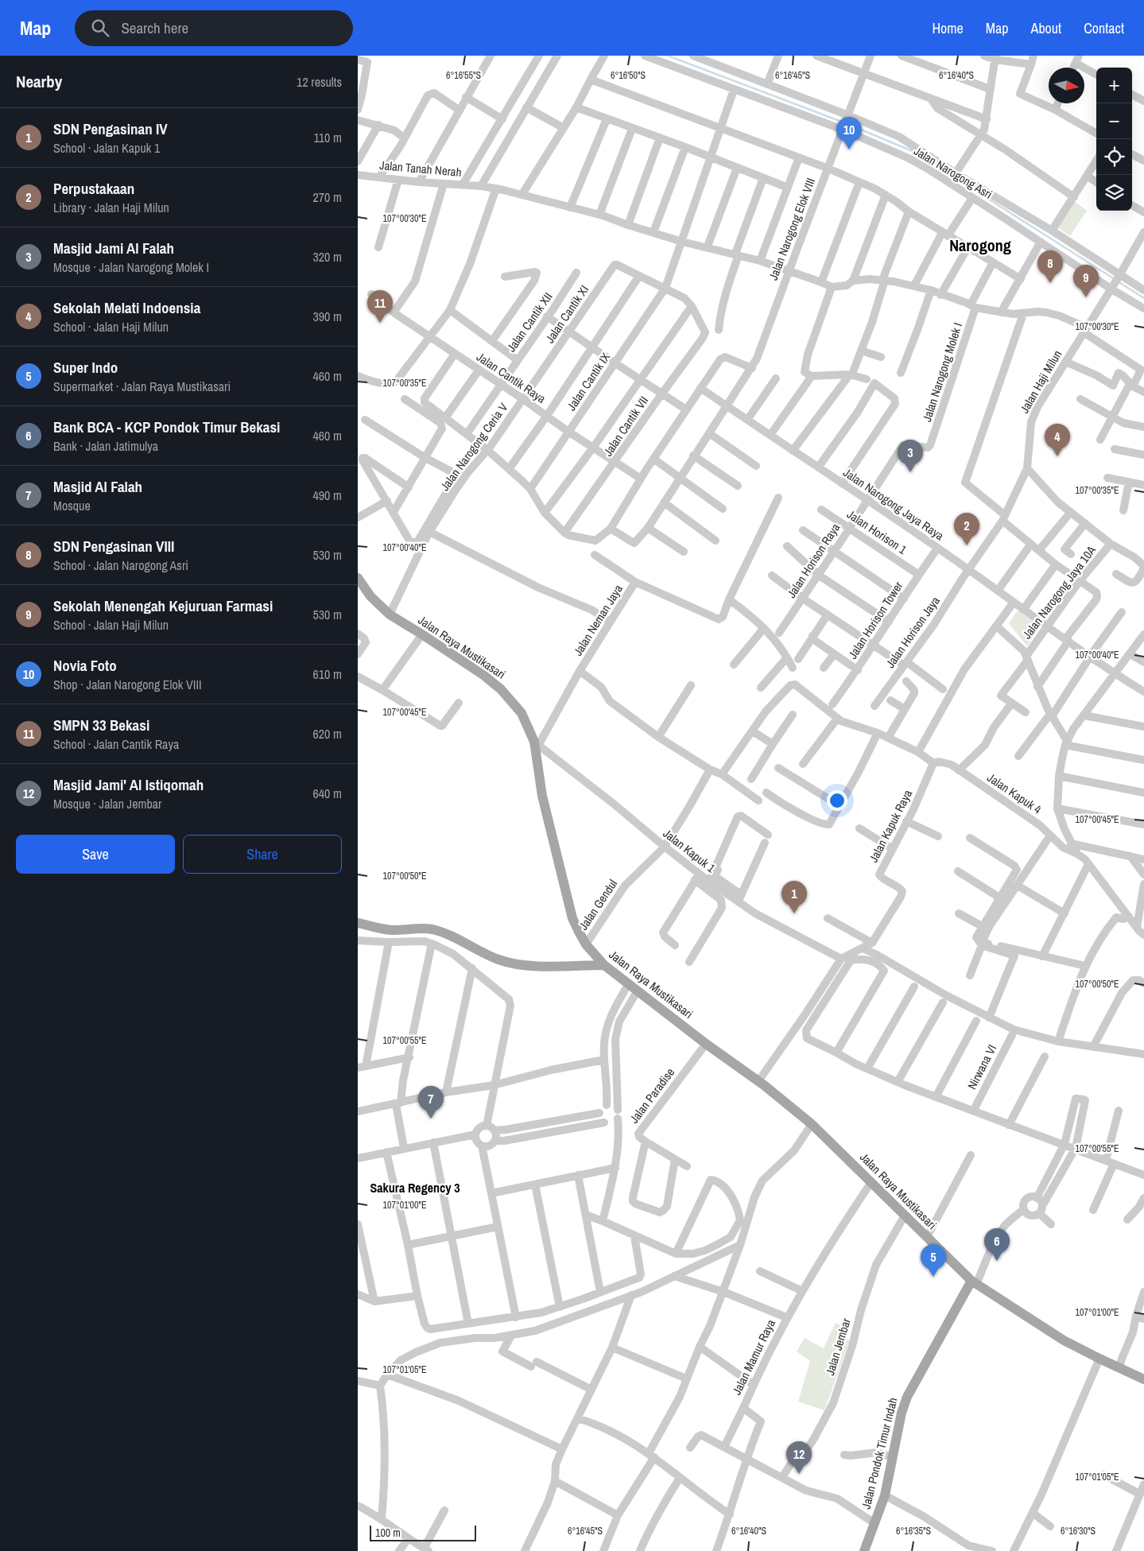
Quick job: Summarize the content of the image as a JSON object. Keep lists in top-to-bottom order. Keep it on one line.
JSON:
{"streets":{"main road":["Jalan Raya Mustikasari","Jalan Pondok Timur Indah"],"street":["Jalan Tanah Nerah","Jalan Narogong Asri","Jalan Narogong Elok VIII","Jalan Cantik XI","Jalan Cantik XII","Jalan Narogong Molek I","Jalan Cantik Raya","Jalan Cantik IX","Jalan Haji Milun","Jalan Cantik VII","Jalan Narogong Ceria V","Jalan Narogong Jaya Raya","Jalan Horison 1","Jalan Horison Raya","Jalan Narogong Jaya 10A","Jalan Neman Jaya","Jalan Horison Tower","Jalan Horison Jaya","Jalan Kapuk 4","Jalan Kapuk Raya","Jalan Kapuk 1","Jalan Gendul","Nirwana VI","Jalan Paradise","Jalan Jembar","Jalan Mamur Raya"]},"crossings":[["Jalan Tanah Nerah","Jalan Narogong Elok VIII"],["Jalan Tanah Nerah","Jalan Cantik IX"],["Jalan Narogong Asri","Jalan Narogong Elok VIII"],["Jalan Narogong Asri","Jalan Cantik IX"],["Jalan Narogong Asri","Jalan Haji Milun"],["Jalan Narogong Elok VIII","Jalan Narogong Jaya Raya"],["Jalan Cantik XI","Jalan Cantik Raya"],["Jalan Cantik XI","Jalan Narogong Ceria V"],["Jalan Cantik XII","Jalan Cantik Raya"],["Jalan Narogong Molek I","Jalan Narogong Jaya Raya"],["Jalan Narogong Molek I","Jalan Horison Raya"],["Jalan Cantik Raya","Jalan Cantik IX"],["Jalan Cantik Raya","Jalan Cantik VII"],["Jalan Cantik Raya","Jalan Narogong Ceria V"],["Jalan Haji Milun","Jalan Narogong Jaya Raya"],["Jalan Haji Milun","Jalan Horison Jaya"],["Jalan Narogong Ceria V","Jalan Raya Mustikasari"],["Jalan Narogong Jaya Raya","Jalan Horison Raya"],["Jalan Narogong Jaya Raya","Jalan Narogong Jaya 10A"],["Jalan Narogong Jaya Raya","Jalan Horison Tower"],["Jalan Narogong Jaya Raya","Jalan Horison Jaya"],["Jalan Horison 1","Jalan Horison Raya"],["Jalan Horison 1","Jalan Horison Tower"],["Jalan Neman Jaya","Jalan Raya Mustikasari"],["Jalan Neman Jaya","Jalan Kapuk 1"],["Jalan Raya Mustikasari","Jalan Kapuk 1"],["Jalan Raya Mustikasari","Jalan Gendul"],["Jalan Raya Mustikasari","Jalan Paradise"],["Jalan Raya Mustikasari","Jalan Jembar"],["Jalan Raya Mustikasari","Jalan Mamur Raya"],["Jalan Raya Mustikasari","Jalan Pondok Timur Indah"],["Jalan Kapuk 4","Jalan Kapuk Raya"],["Jalan Kapuk 1","Jalan Gendul"]],"districts":["Narogong","Sakura Regency 3"],"scale_bar":"100 m","north":"right","page":{"header":"Map","search":"Search here","nav":["Home","Map","About","Contact"],"heading":["Nearby","12 results"],"map_buttons":["+","−"],"list":[{"mark":"1","name":"SDN Pengasinan IV","note":"School · Jalan Kapuk 1","value":"110 m"},{"mark":"2","name":"Perpustakaan","note":"Library · Jalan Haji Milun","value":"270 m"},{"mark":"3","name":"Masjid Jami Al Falah","note":"Mosque · Jalan Narogong Molek I","value":"320 m"},{"mark":"4","name":"Sekolah Melati Indoensia","note":"School · Jalan Haji Milun","value":"390 m"},{"mark":"5","name":"Super Indo","note":"Supermarket · Jalan Raya Mustikasari","value":"460 m"},{"mark":"6","name":"Bank BCA - KCP Pondok Timur Bekasi","note":"Bank · Jalan Jatimulya","value":"460 m"},{"mark":"7","name":"Masjid Al Falah","note":"Mosque","value":"490 m"},{"mark":"8","name":"SDN Pengasinan VIII","note":"School · Jalan Narogong Asri","value":"530 m"},{"mark":"9","name":"Sekolah Menengah Kejuruan Farmasi","note":"School · Jalan Haji Milun","value":"530 m"},{"mark":"10","name":"Novia Foto","note":"Shop · Jalan Narogong Elok VIII","value":"610 m"},{"mark":"11","name":"SMPN 33 Bekasi","note":"School · Jalan Cantik Raya","value":"620 m"},{"mark":"12","name":"Masjid Jami' Al Istiqomah","note":"Mosque · Jalan Jembar","value":"640 m"}],"pins":["10","8","9","11","4","3","2","1","7","6","5","12"],"buttons":["Save","Share"],"scale":"100 m"},"coordinates":["6°16'55\"S","6°16'50\"S","6°16'45\"S","6°16'40\"S","107°00'30\"E","107°00'35\"E","107°00'40\"E","107°00'45\"E","107°00'50\"E","107°00'55\"E","107°01'00\"E","107°01'05\"E","6°16'35\"S","6°16'30\"S"]}
